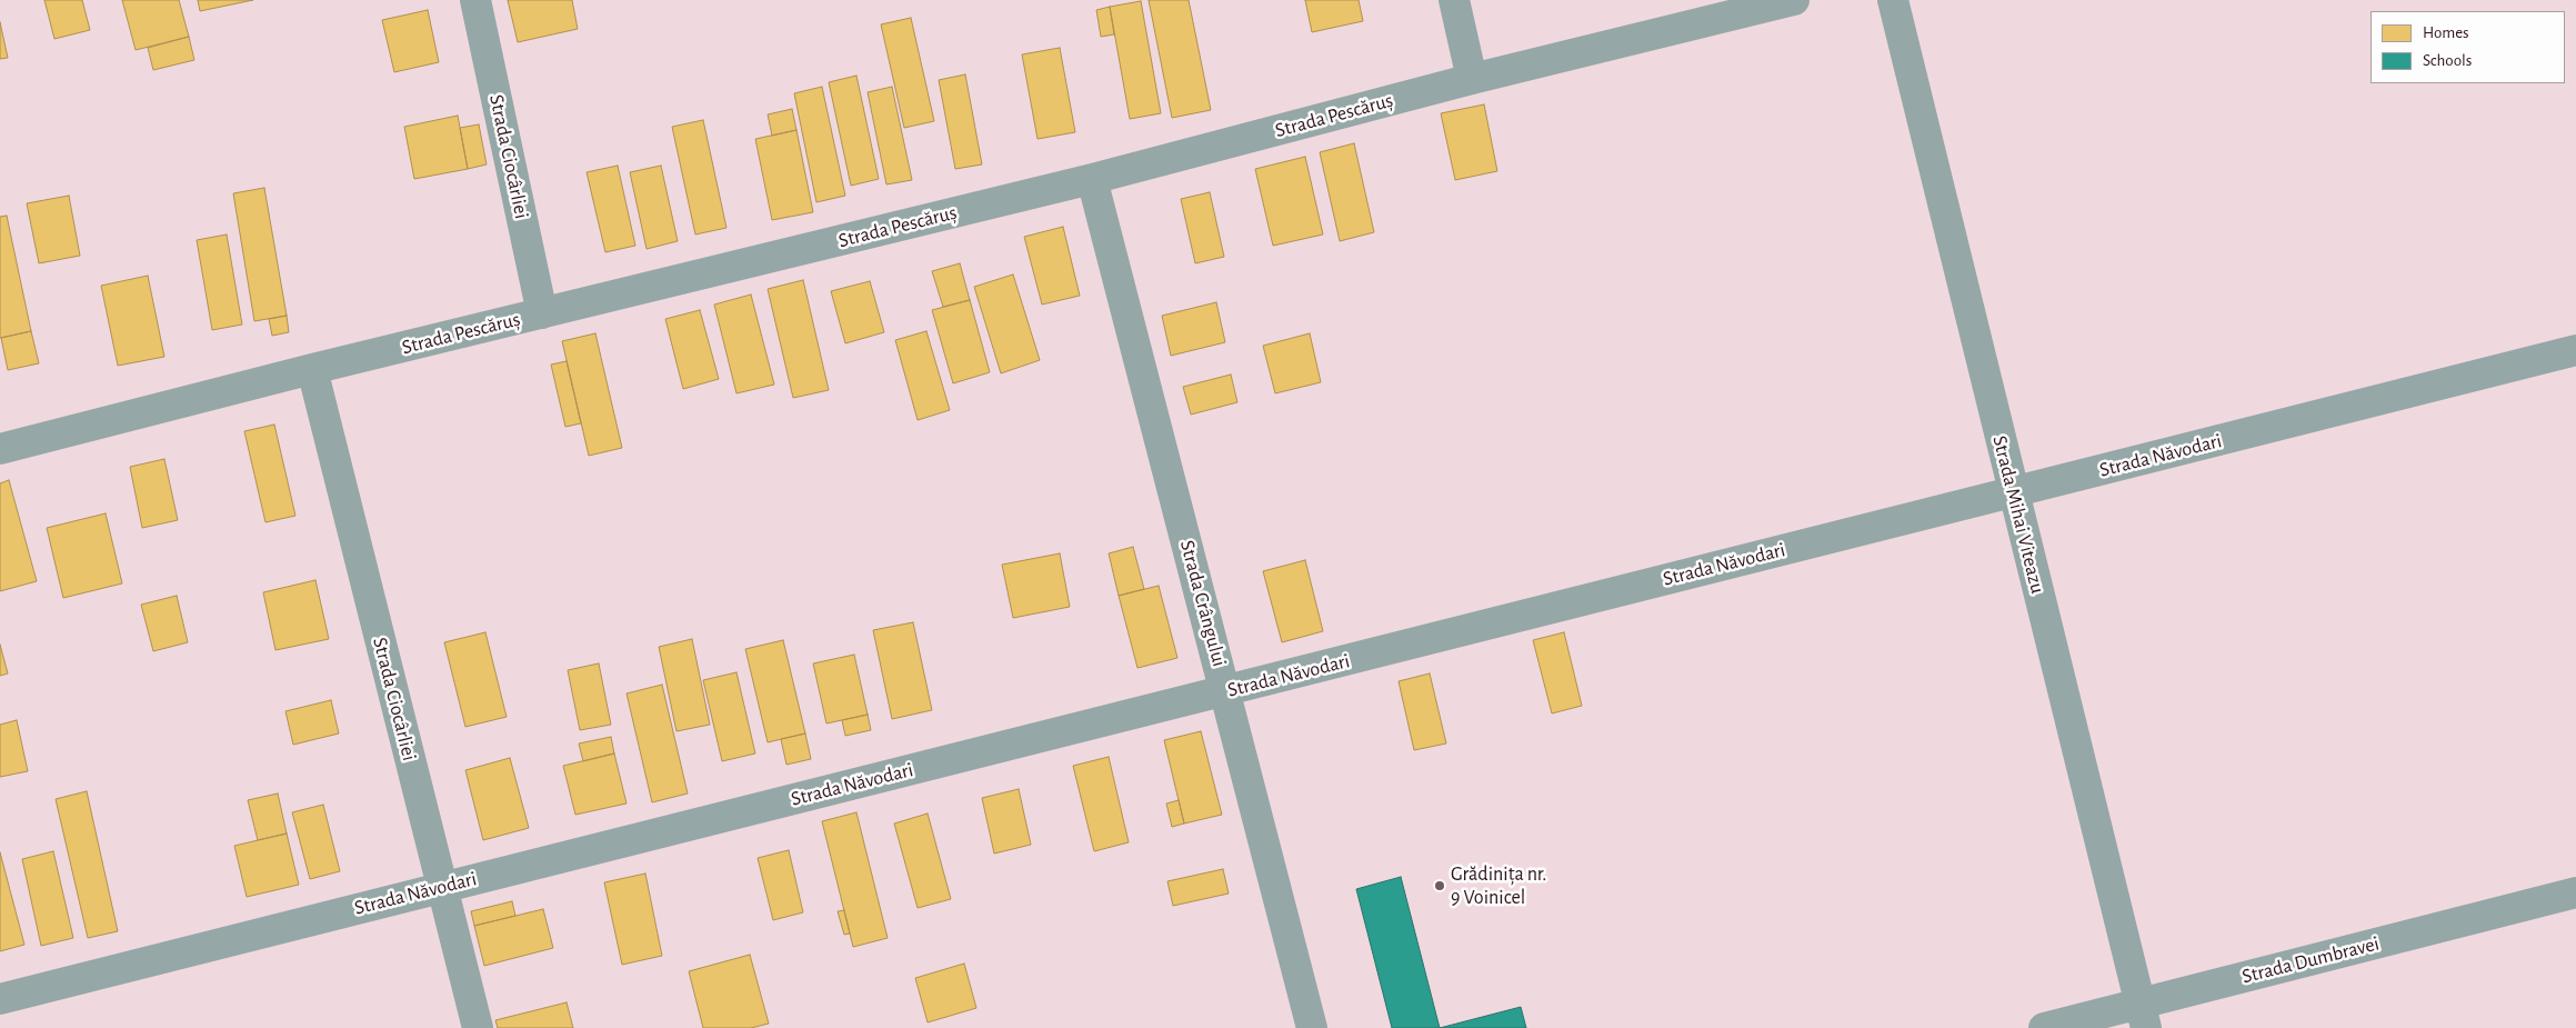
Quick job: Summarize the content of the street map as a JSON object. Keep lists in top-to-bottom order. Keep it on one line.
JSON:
{"streets":{"street":["Strada Pescăruș","Strada Ciocârliei","Strada Năvodari","Strada Mihai Viteazu","Strada Crângului","Strada Dumbravei"]},"crossings":[["Strada Pescăruș","Strada Ciocârliei"],["Strada Pescăruș","Strada Crângului"],["Strada Ciocârliei","Strada Năvodari"],["Strada Năvodari","Strada Mihai Viteazu"],["Strada Năvodari","Strada Crângului"],["Strada Mihai Viteazu","Strada Dumbravei"]],"places":["Grădinița nr. 9 Voinicel"],"legend":["Homes","Schools"]}
